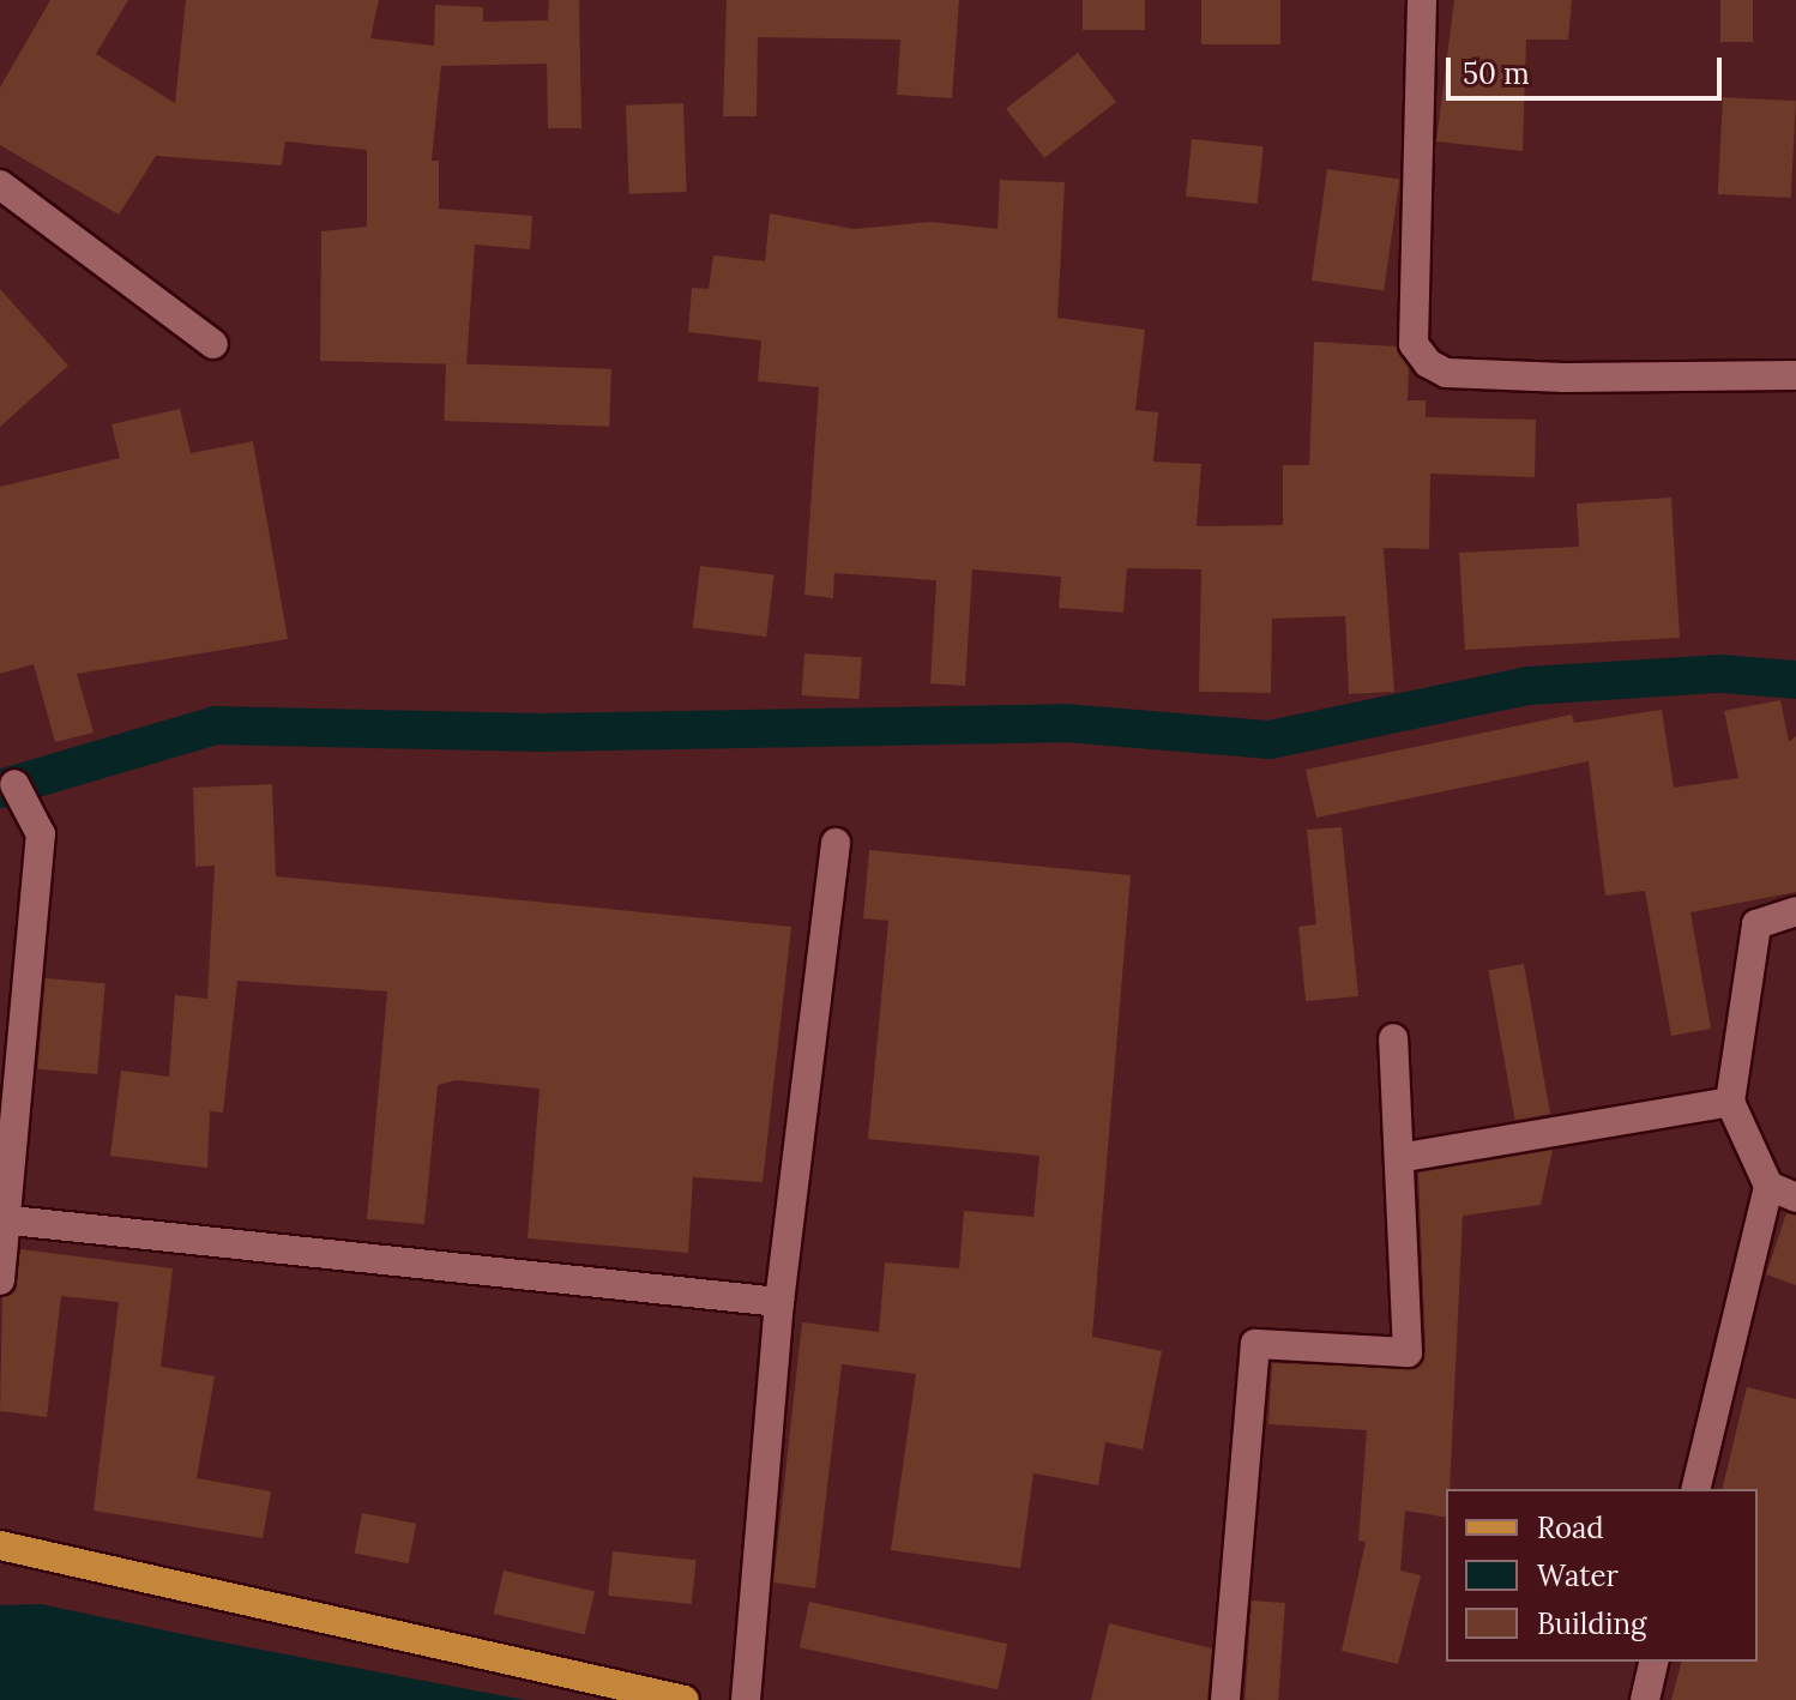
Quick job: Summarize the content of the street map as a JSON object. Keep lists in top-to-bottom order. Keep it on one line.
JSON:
{"legend":["Road","Water","Building"],"scale_bar":"50 m"}
